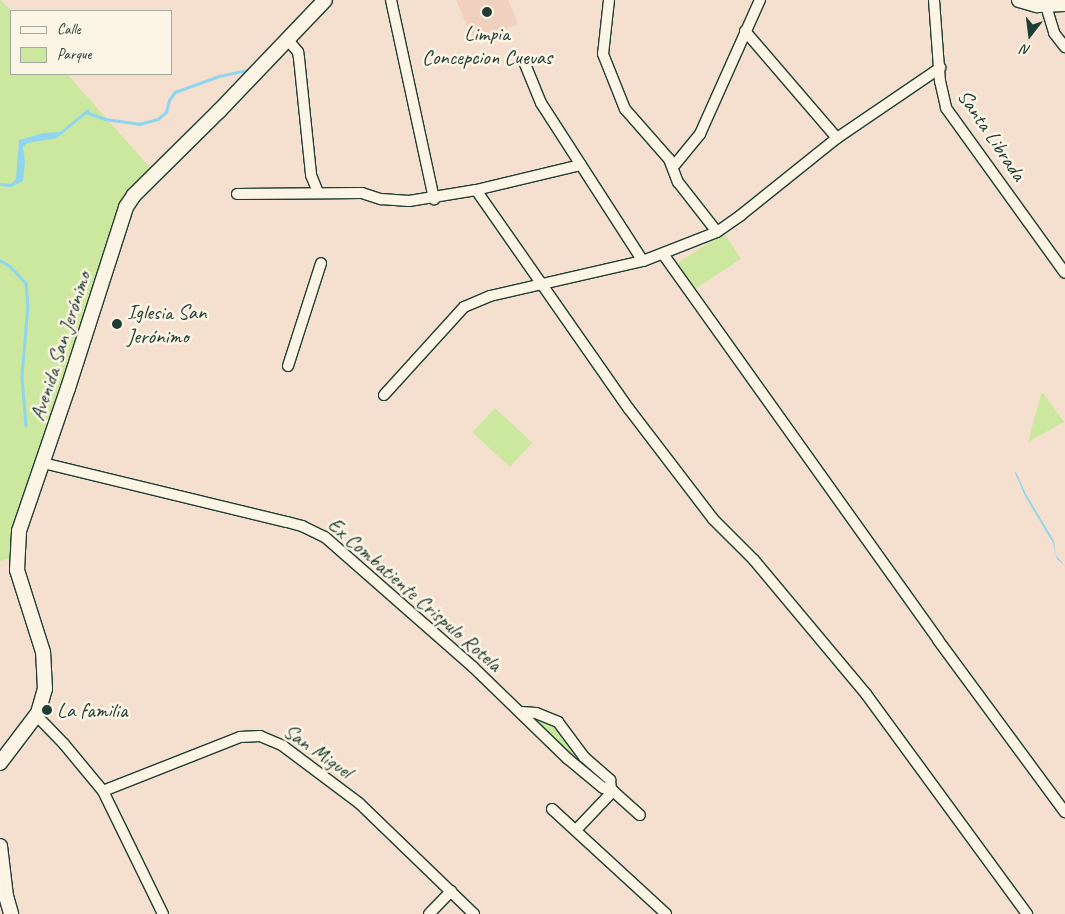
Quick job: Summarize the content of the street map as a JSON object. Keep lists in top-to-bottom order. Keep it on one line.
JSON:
{"streets":{"street":["Santa Librada","Avenida San Jerónimo","Ex Combatiente Crispulo Rotela","San Miguel"]},"crossings":[["Avenida San Jerónimo","Ex Combatiente Crispulo Rotela"]],"places":["Limpia Concepcion Cuevas","Iglesia San Jerónimo","La familia"],"legend":["Calle","Parque"],"north":"bottom"}
